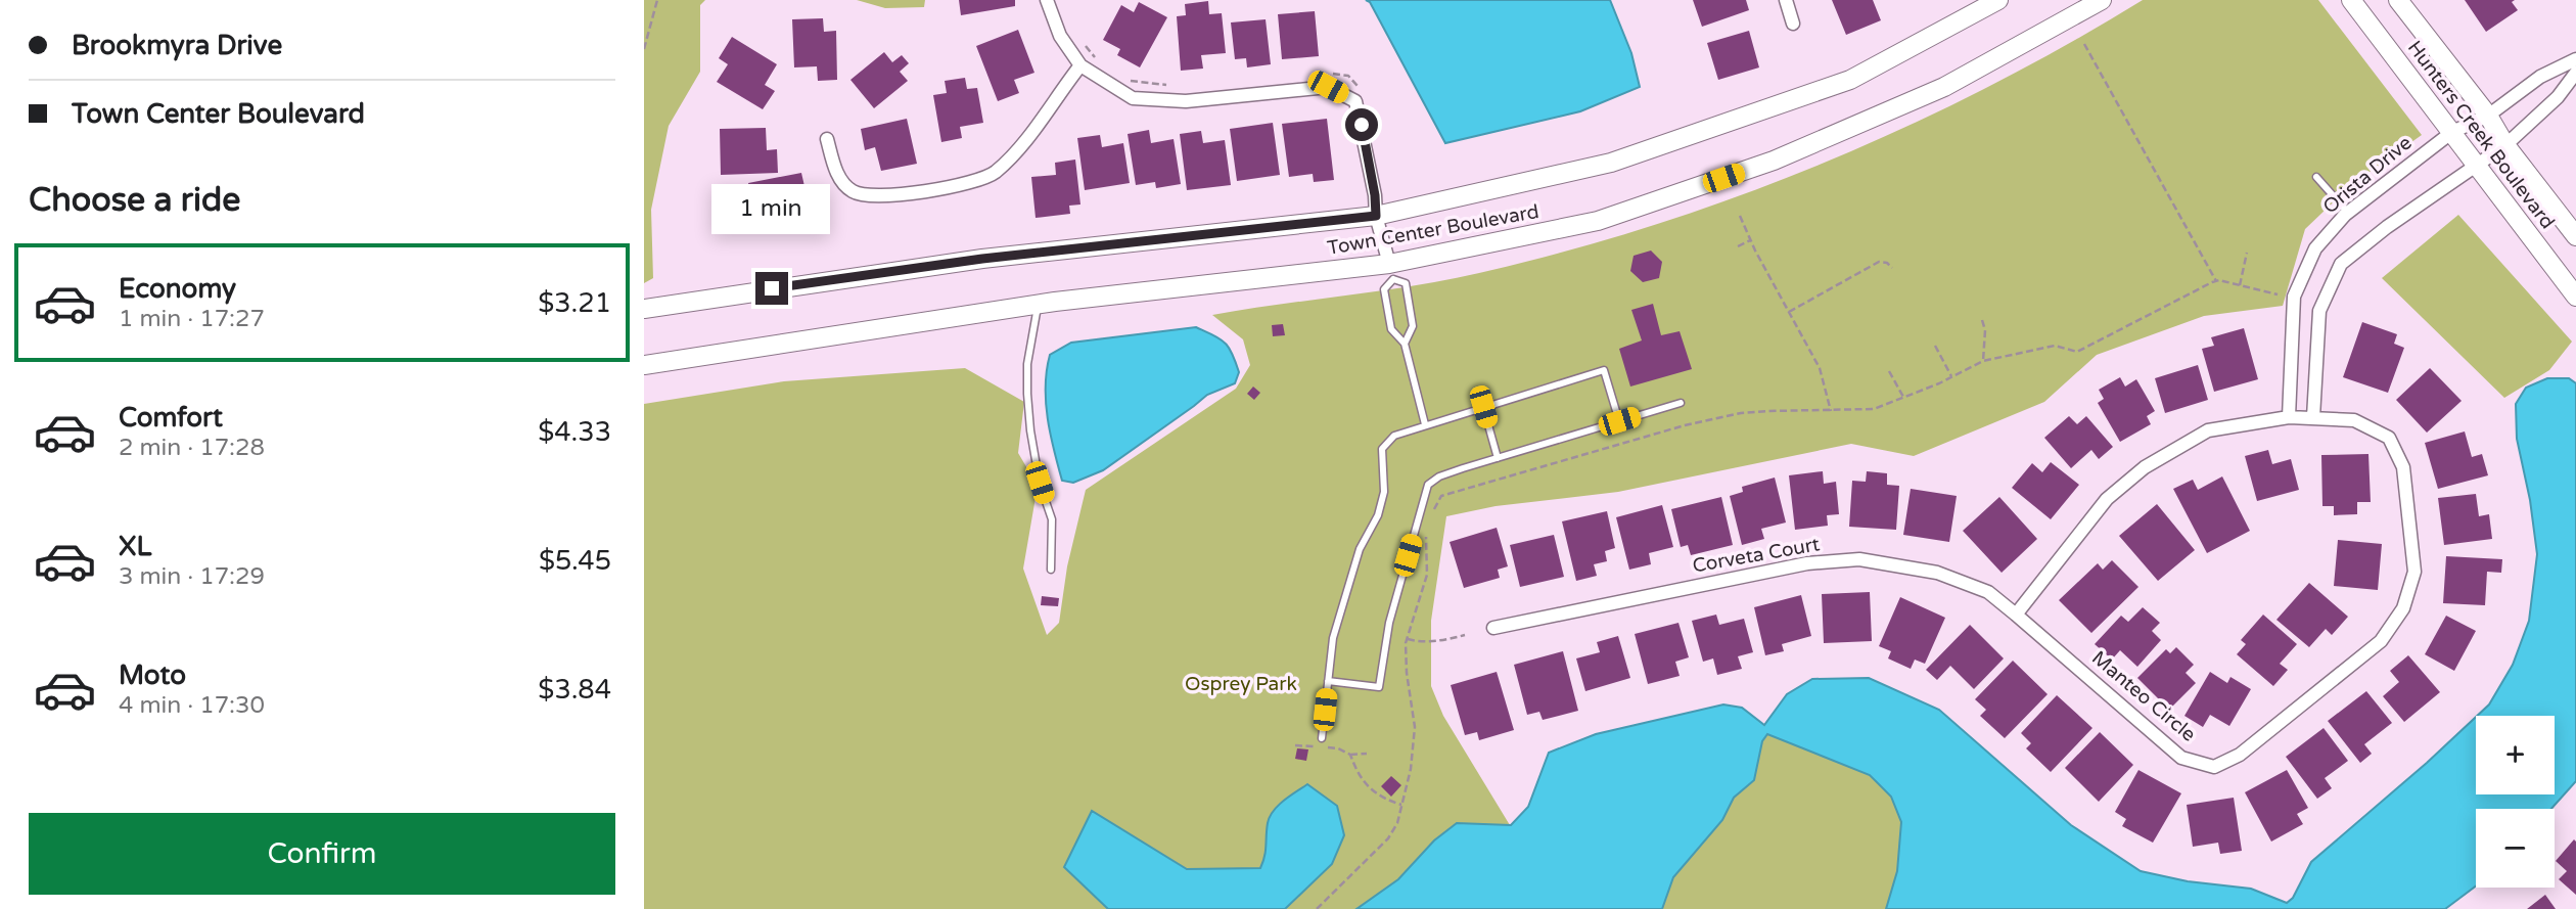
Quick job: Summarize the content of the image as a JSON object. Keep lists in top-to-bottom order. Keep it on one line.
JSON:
{"streets":{"street":["Hunters Creek Boulevard","Orista Drive","Town Center Boulevard","Corveta Court","Manteo Circle"]},"crossings":[["Hunters Creek Boulevard","Orista Drive"],["Orista Drive","Manteo Circle"],["Corveta Court","Manteo Circle"]],"parks":["Osprey Park"],"page":{"banner":["Brookmyra Drive","Town Center Boulevard"],"heading":"Choose a ride","bubble":"1 min","list":[{"name":"Economy","note":"1 min · 17:27","value":"$3.21"},{"name":"Comfort","note":"2 min · 17:28","value":"$4.33"},{"name":"XL","note":"3 min · 17:29","value":"$5.45"},{"name":"Moto","note":"4 min · 17:30","value":"$3.84"}],"map_buttons":["+","−"],"buttons":"Confirm"}}
